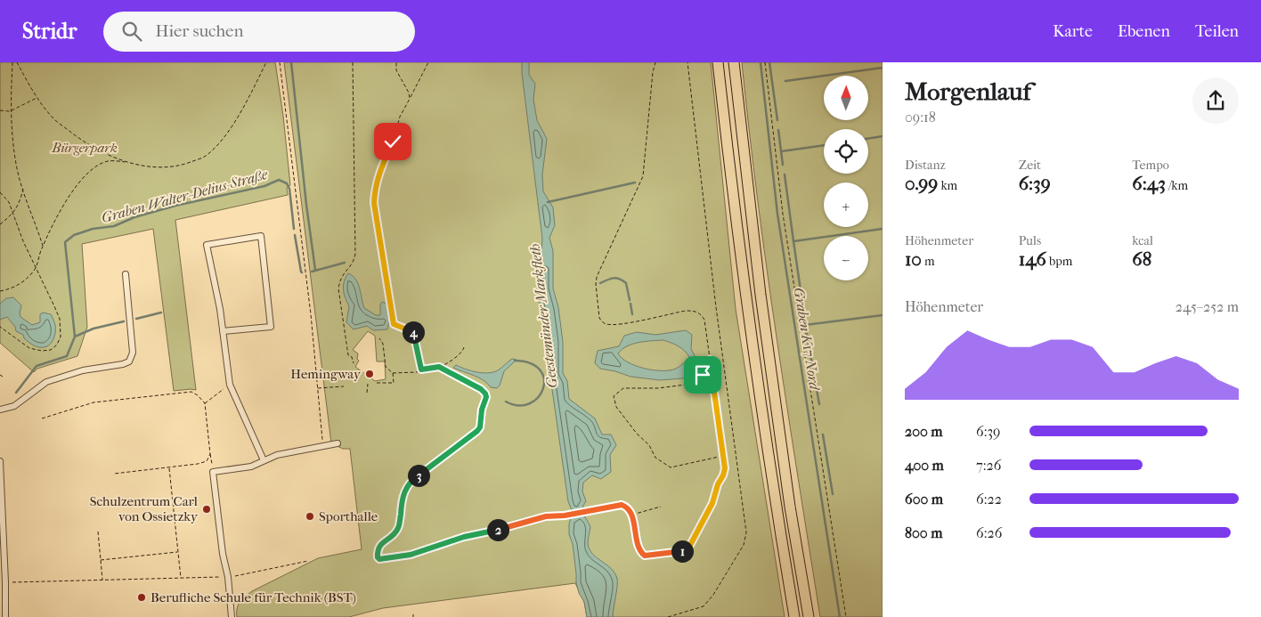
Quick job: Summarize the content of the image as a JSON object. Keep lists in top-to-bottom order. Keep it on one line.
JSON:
{"water":["Graben Walter-Delius-Straße","Geestemünder Markfleth","Graben K17 Nord"],"parks":["Bürgerpark"],"places":["Hemingway","Schulzentrum Carl von Ossietzky","Sporthalle","Berufliche Schule für Technik (BST)"],"north":"top","page":{"header":"Stridr","search":"Hier suchen","nav":["Karte","Ebenen","Teilen"],"heading":["Morgenlauf","09:18"],"map_buttons":["+","−"],"stats":[["Distanz","0.99 km"],["Zeit","6:39"],["Tempo","6:43 /km"],["Höhenmeter","10 m"],["Puls","146 bpm"],["kcal","68"]],"chart":["Höhenmeter","245–252 m"],"pins":["4","3","2","1"],"list":[{"name":"200 m","note":"6:39"},{"name":"400 m","note":"7:26"},{"name":"600 m","note":"6:22"},{"name":"800 m","note":"6:26"}]}}
